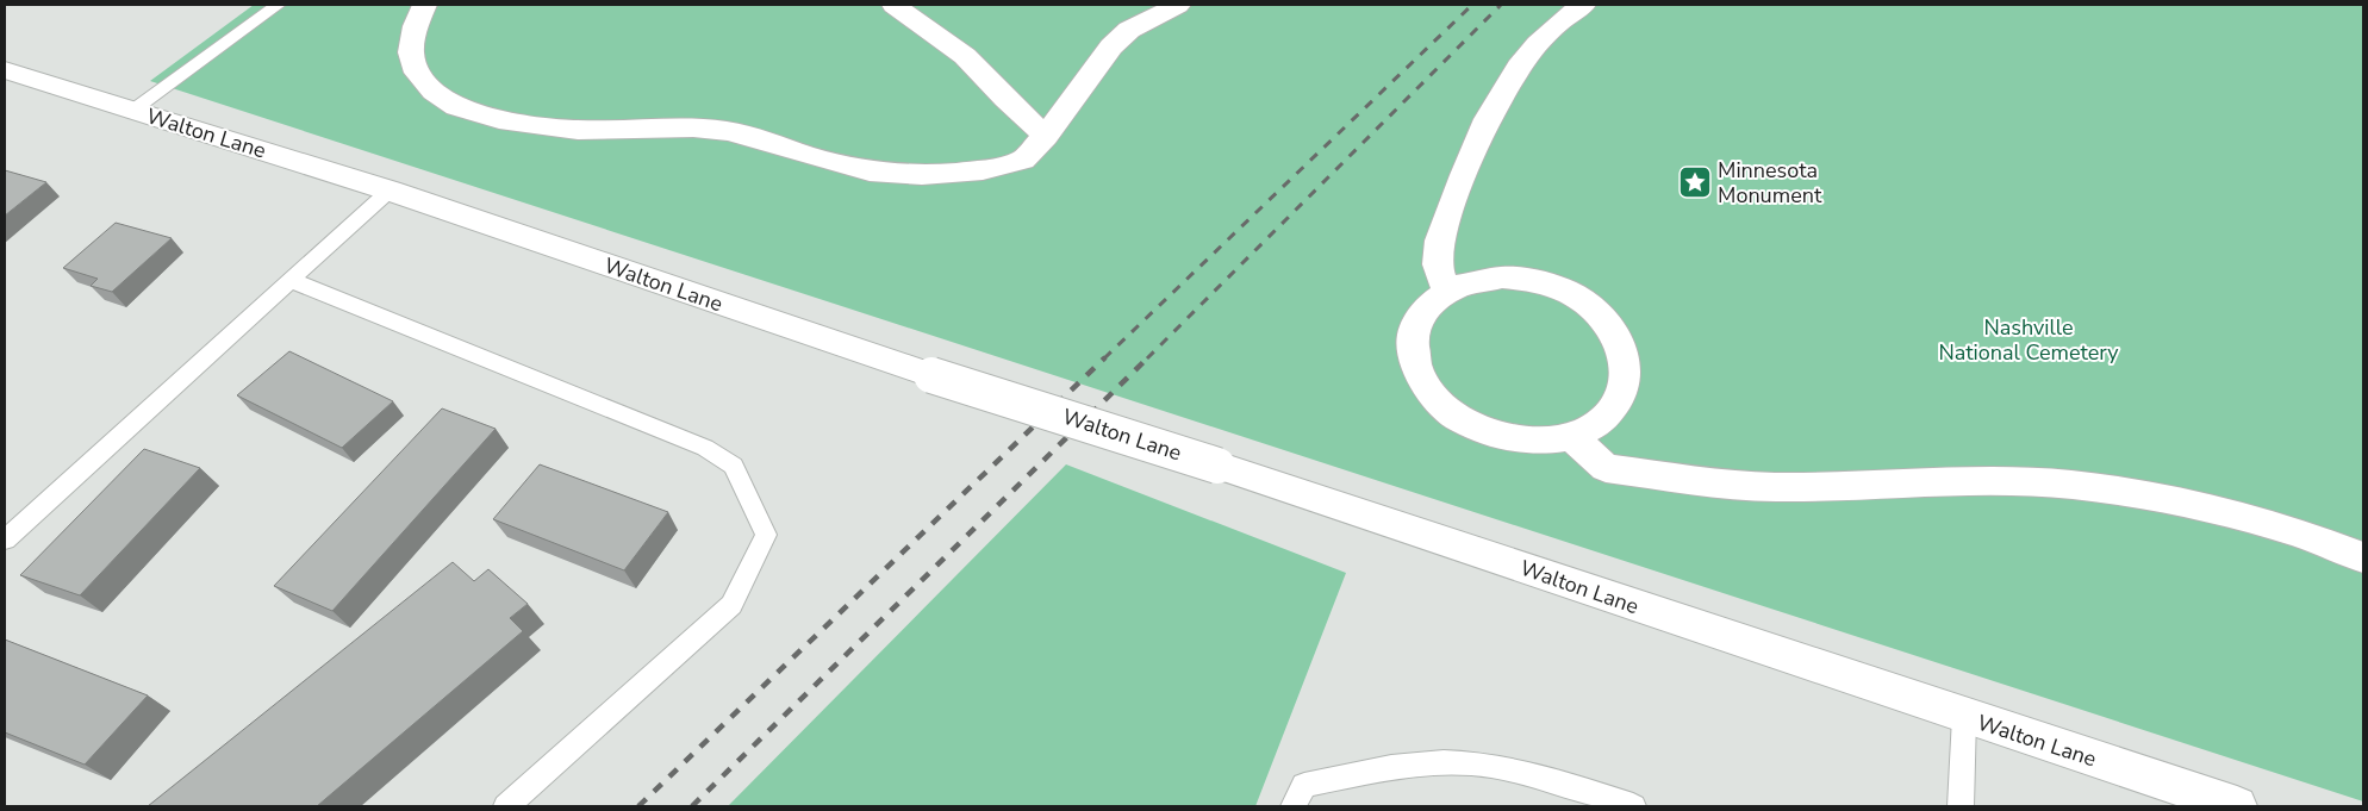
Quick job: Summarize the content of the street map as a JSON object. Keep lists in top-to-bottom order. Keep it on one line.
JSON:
{"streets":{"street":["Walton Lane"]},"parks":["Nashville National Cemetery"],"places":{"place":["Minnesota Monument"]}}
